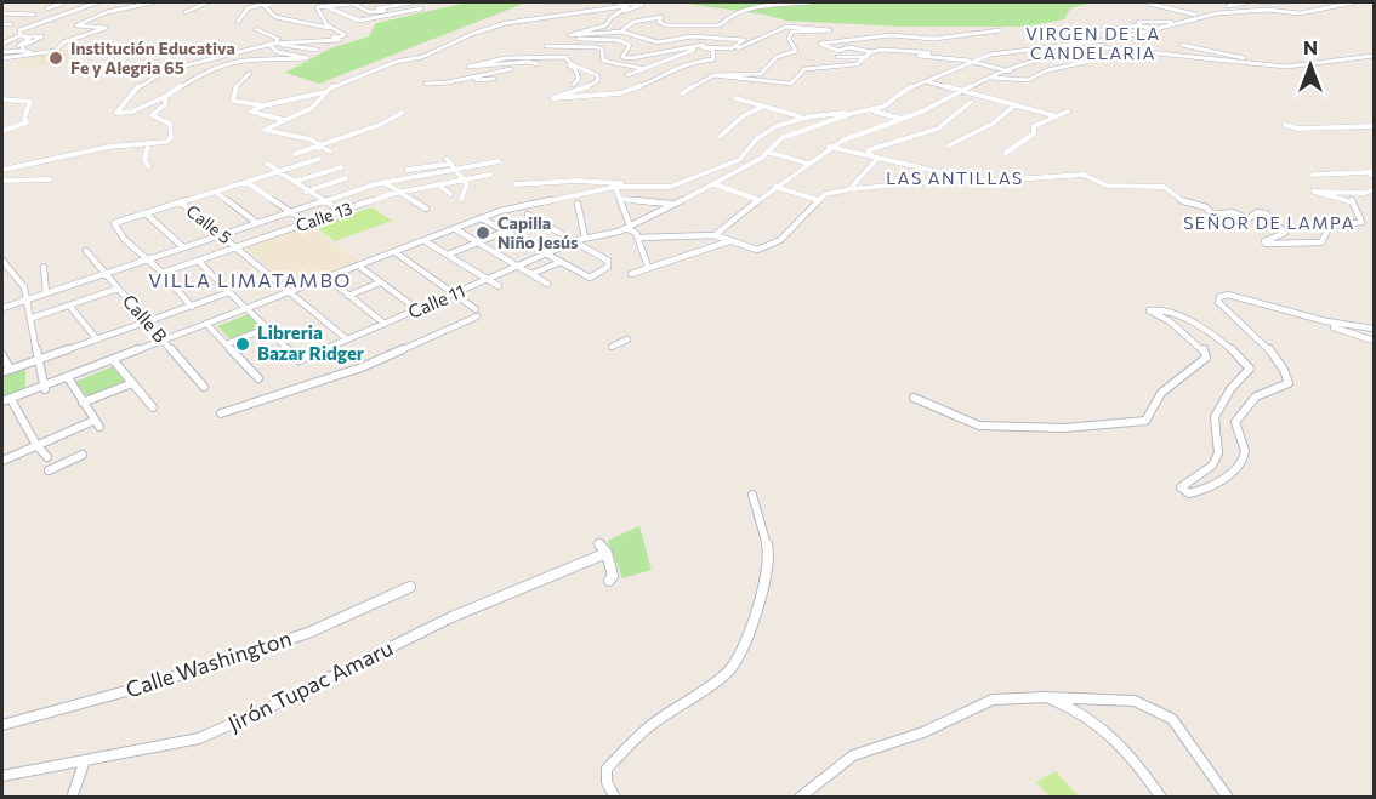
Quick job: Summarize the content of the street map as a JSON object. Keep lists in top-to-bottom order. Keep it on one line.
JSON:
{"streets":{"street":["Calle 13","Calle 5","Calle 11","Calle B","Calle Washington","Jirón Tupac Amaru"]},"crossings":[["Calle 13","Calle 5"],["Calle 5","Calle 11"]],"districts":["VIRGEN DE LA CANDELARIA","LAS ANTILLAS","SEÑOR DE LAMPA","VILLA LIMATAMBO"],"places":["Institución Educativa Fe y Alegria 65","Capilla Niño Jesús","Libreria Bazar Ridger"],"north":"top"}
